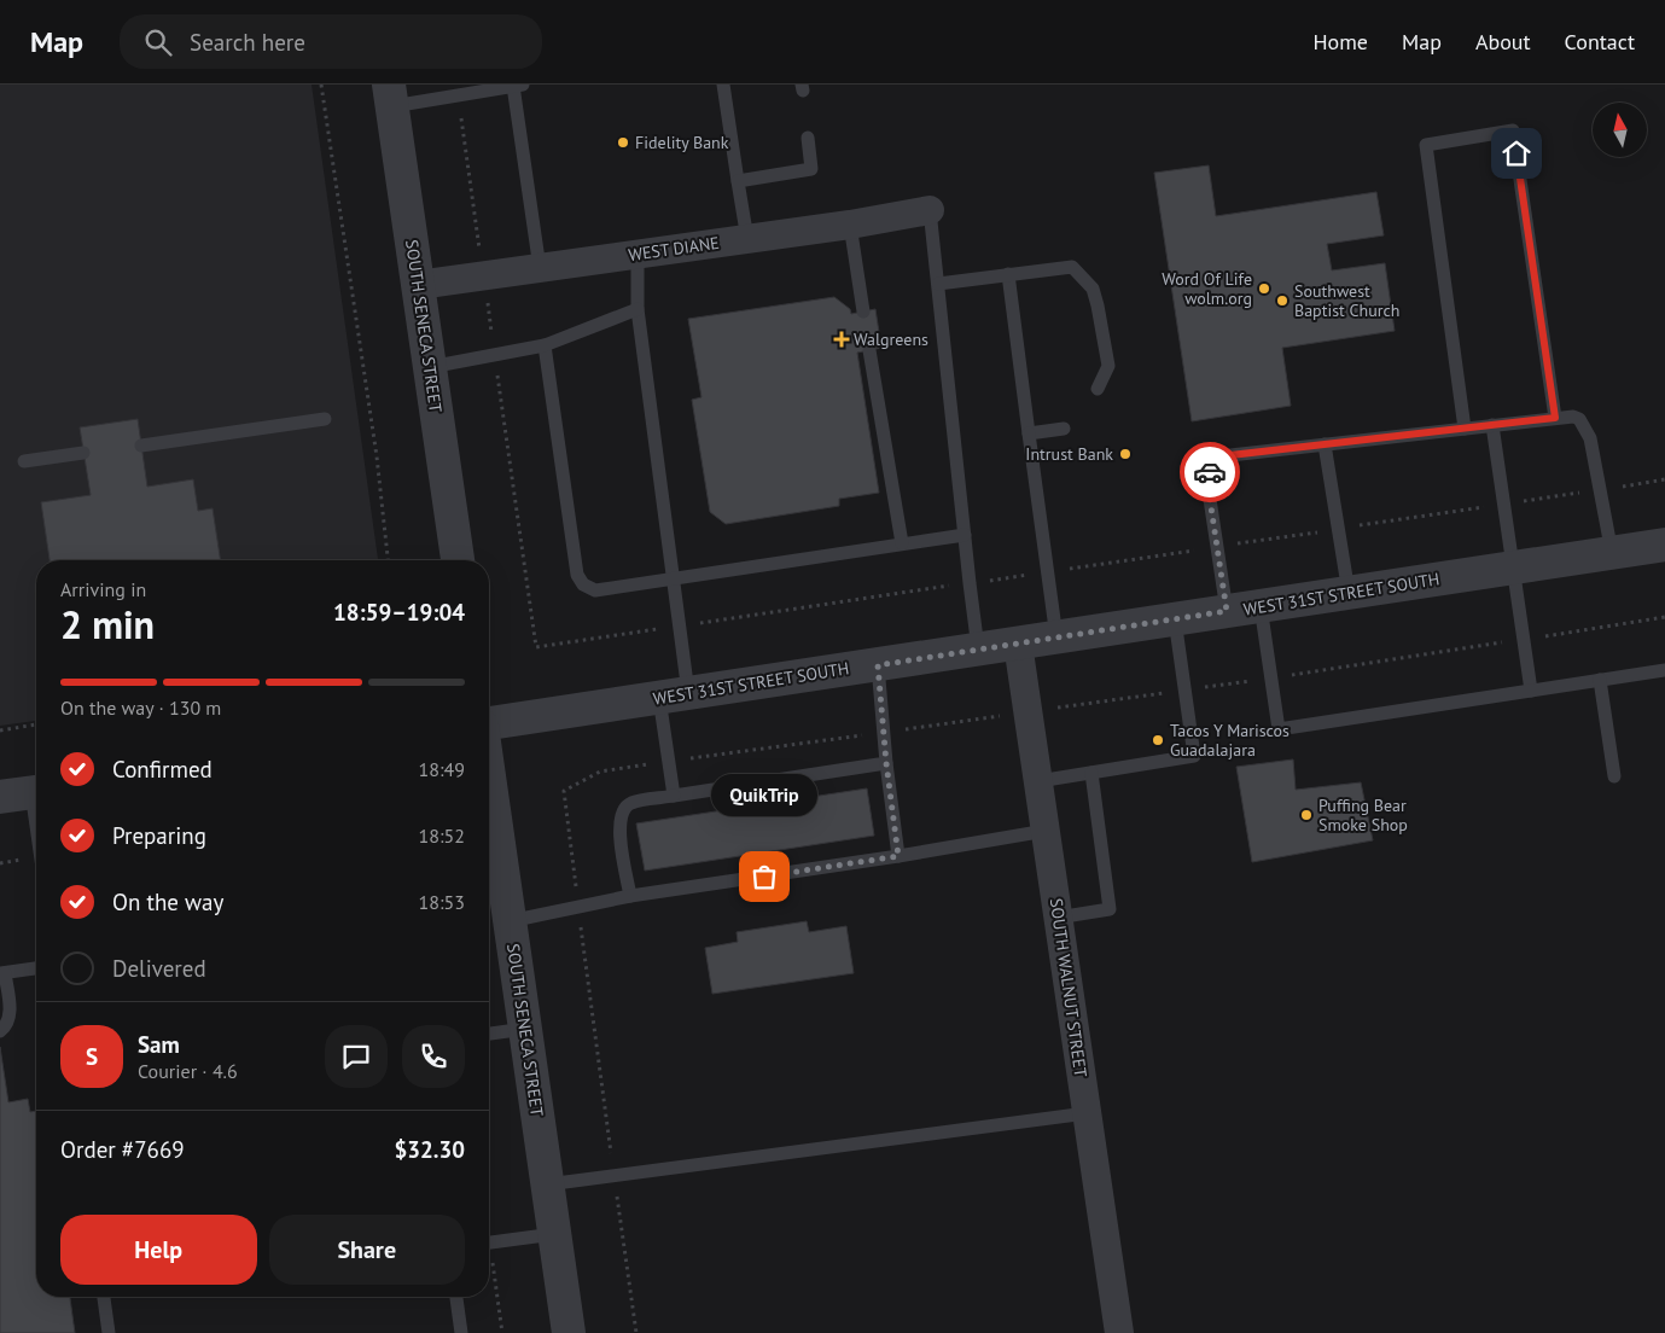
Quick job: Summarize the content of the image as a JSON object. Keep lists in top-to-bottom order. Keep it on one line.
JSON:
{"streets":{"street":["WEST DIANE","SOUTH SENECA STREET","WEST 31ST STREET SOUTH","SOUTH WALNUT STREET"]},"crossings":[["WEST DIANE","SOUTH SENECA STREET"],["WEST 31ST STREET SOUTH","SOUTH WALNUT STREET"]],"places":{"other":["Fidelity Bank","Word Of Life wolm.org","Southwest Baptist Church","Intrust Bank","Tacos Y Mariscos Guadalajara","Puffing Bear Smoke Shop","QuikTrip"],"health":["Walgreens"]},"north":"top","page":{"header":"Map","search":"Search here","nav":["Home","Map","About","Contact"],"heading":["2 min","Arriving in","18:59–19:04"],"panel":["Sam","Courier · 4.6","Order #7669","$32.30"],"bar":"On the way · 130 m","list":[["Confirmed","18:49"],["Preparing","18:52"],["On the way","18:53"],"Delivered"],"bubble":"QuikTrip","round":"S","buttons":["Help","Share"]}}
